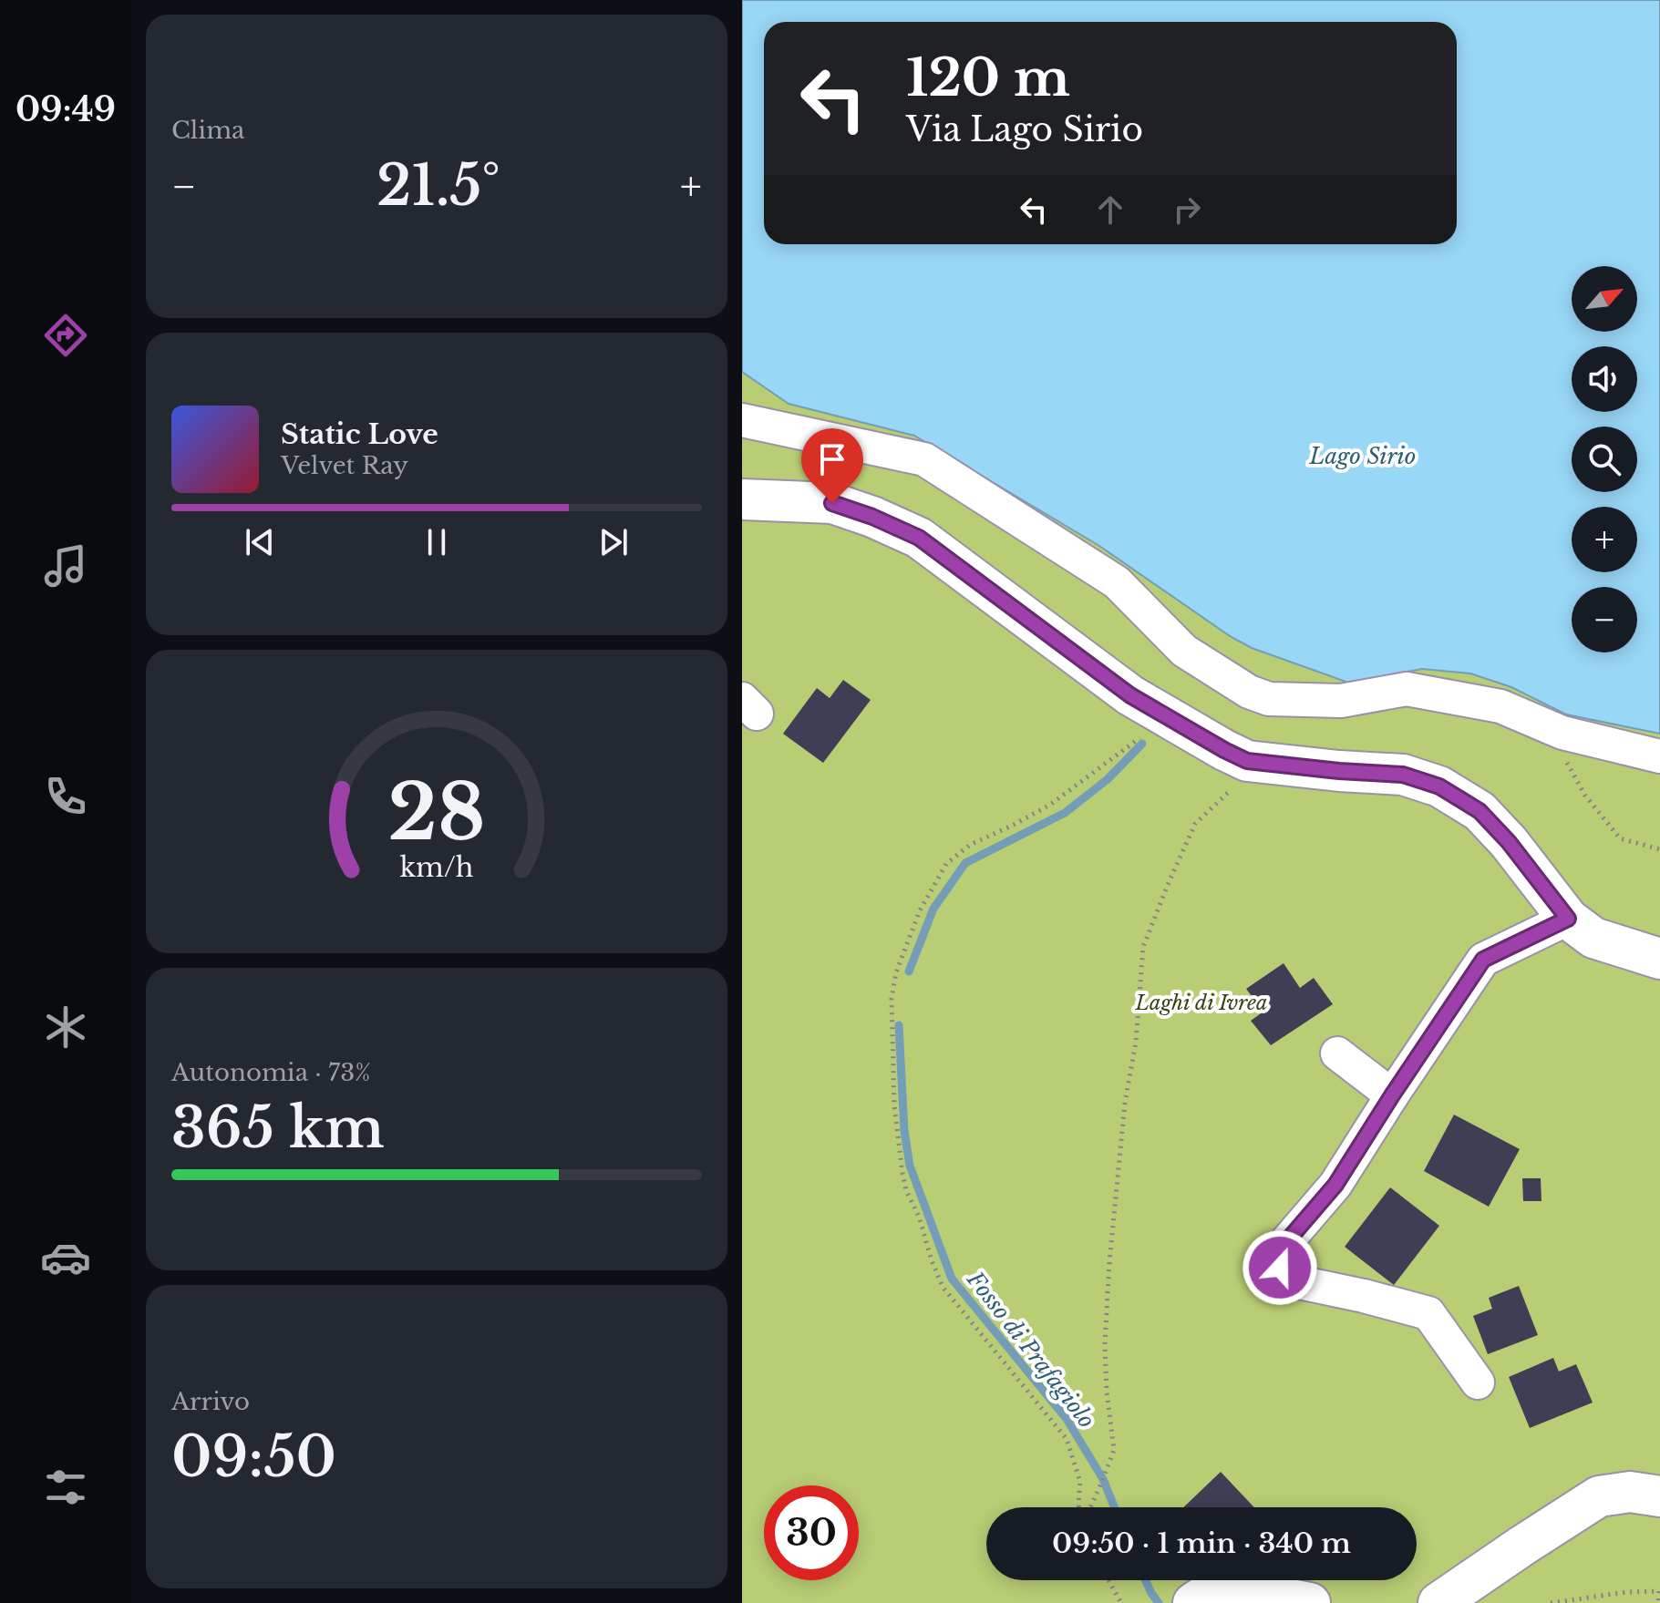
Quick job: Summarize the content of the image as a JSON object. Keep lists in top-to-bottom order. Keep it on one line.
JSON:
{"water":["Lago Sirio","Fosso di Prafagiolo"],"parks":["Laghi di Ivrea"],"north":"top right","page":{"tabs":"09:49","tile":["Clima",["Autonomia · 73%","365 km"],["Arrivo","09:50"]],"turn":["120 m","Via Lago Sirio"],"heat":["−","21.5°","+"],"map_buttons":["+","−"],"song":["Static Love","Velvet Ray"],"limit":"30","trip":"09:50 · 1 min · 340 m","gauge":["28","km/h"]}}
